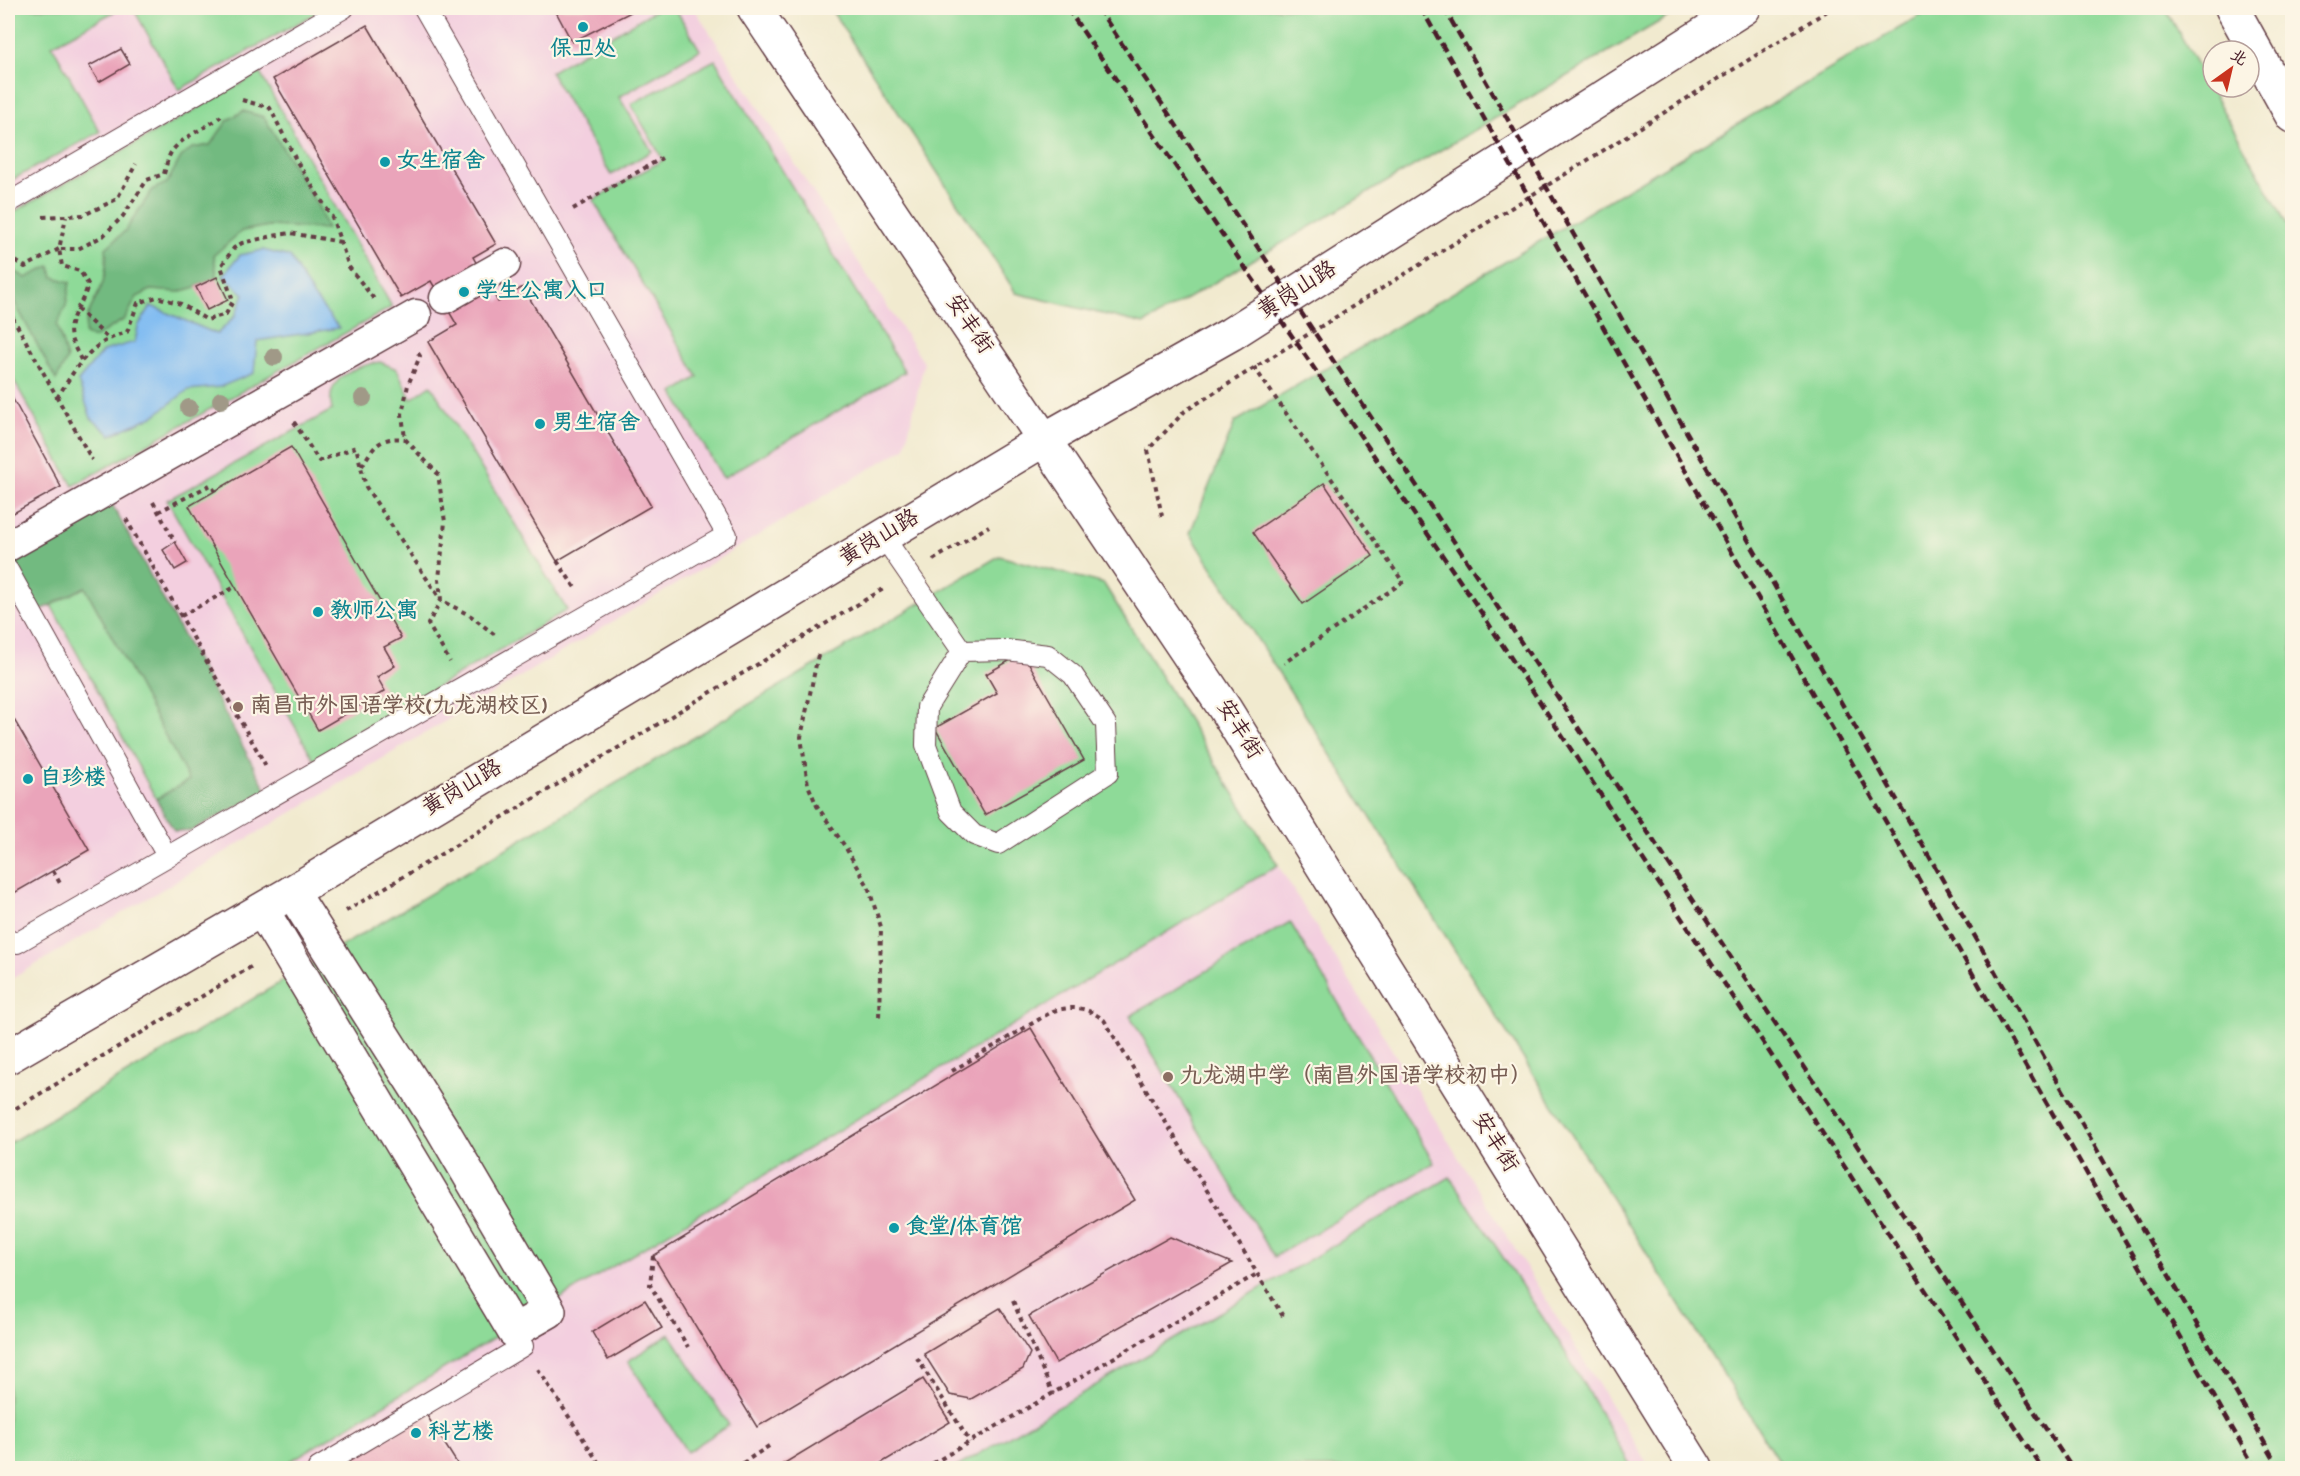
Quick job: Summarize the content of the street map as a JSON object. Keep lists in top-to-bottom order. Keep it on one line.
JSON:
{"streets":{"street":["黄岗山路","安丰街"]},"crossings":[["黄岗山路","安丰街"]],"places":["保卫处","女生宿舍","学生公寓入口","男生宿舍","教师公寓","南昌市外国语学校(九龙湖校区)","自珍楼","九龙湖中学（南昌外国语学校初中）","食堂/体育馆","科艺楼"],"north":"top right"}
